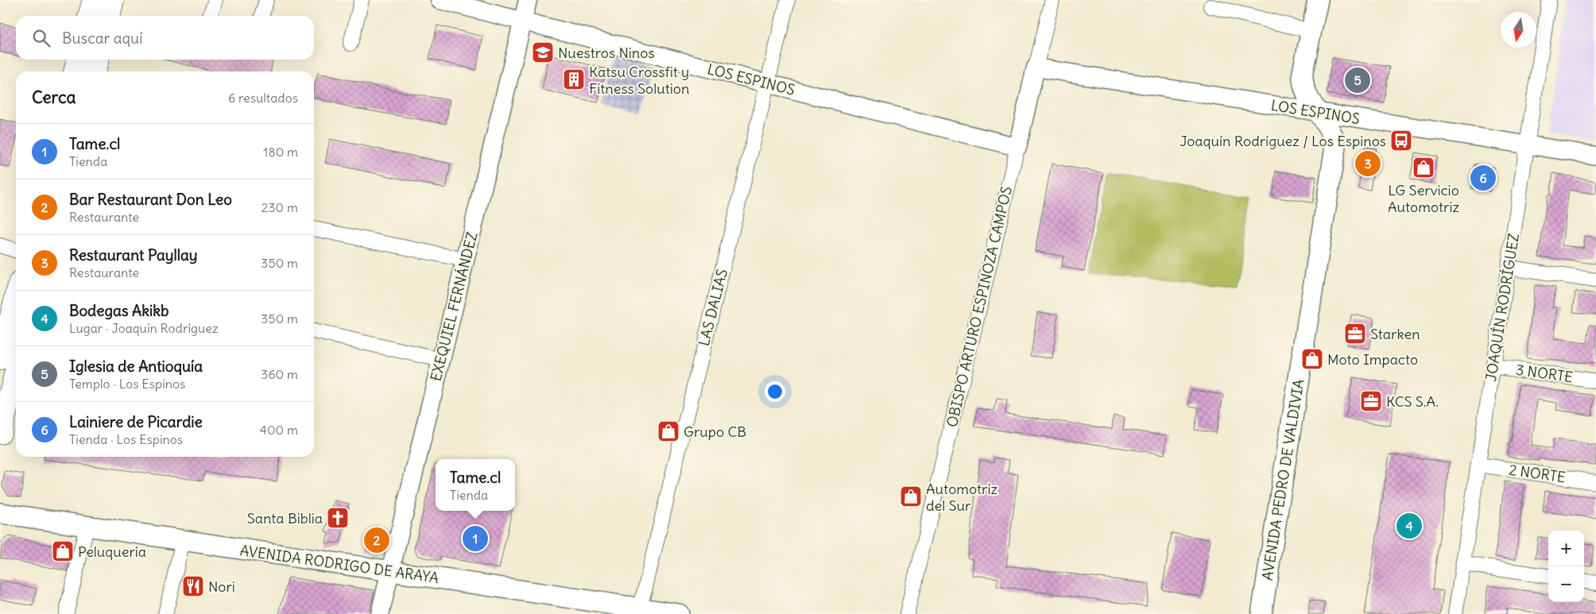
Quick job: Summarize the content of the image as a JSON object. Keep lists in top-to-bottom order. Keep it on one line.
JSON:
{"streets":{"main road":["AVENIDA PEDRO DE VALDIVIA","AVENIDA RODRIGO DE ARAYA"],"street":["LOS ESPINOS","EXEQUIEL FERNÁNDEZ","OBISPO ARTURO ESPINOZA CAMPOS","LAS DALIAS","JOAQUÍN RODRÍGUEZ","3 NORTE","2 NORTE"]},"crossings":[["LOS ESPINOS","EXEQUIEL FERNÁNDEZ"],["LOS ESPINOS","OBISPO ARTURO ESPINOZA CAMPOS"],["LOS ESPINOS","LAS DALIAS"],["LOS ESPINOS","JOAQUÍN RODRÍGUEZ"],["LOS ESPINOS","AVENIDA PEDRO DE VALDIVIA"],["EXEQUIEL FERNÁNDEZ","AVENIDA RODRIGO DE ARAYA"],["LAS DALIAS","AVENIDA RODRIGO DE ARAYA"],["JOAQUÍN RODRÍGUEZ","3 NORTE"],["JOAQUÍN RODRÍGUEZ","2 NORTE"]],"places":{"school or university":["Nuestros Ninos"],"building":["Katsu Crossfit y Fitness Solution"],"bus stop":["Joaquín Rodríguez / Los Espinos"],"shop":["LG Servicio Automotriz","Moto Impacto","Grupo CB","Automotriz del Sur","Peluquería"],"office":["Starken","KCS S.A."],"church":["Santa Biblia"],"restaurant":["Nori"]},"north":"bottom","page":{"search":"Buscar aquí","pins":["5","3","6","4","1","2"],"heading":["Cerca","6 resultados"],"list":[{"mark":"1","name":"Tame.cl","note":"Tienda","value":"180 m"},{"mark":"2","name":"Bar Restaurant Don Leo","note":"Restaurante","value":"230 m"},{"mark":"3","name":"Restaurant Payllay","note":"Restaurante","value":"350 m"},{"mark":"4","name":"Bodegas Akikb","note":"Lugar · Joaquín Rodríguez","value":"350 m"},{"mark":"5","name":"Iglesia de Antioquía","note":"Templo · Los Espinos","value":"360 m"},{"mark":"6","name":"Lainiere de Picardie","note":"Tienda · Los Espinos","value":"400 m"}],"popup":["Tame.cl","Tienda"],"map_buttons":["+","−"]}}
